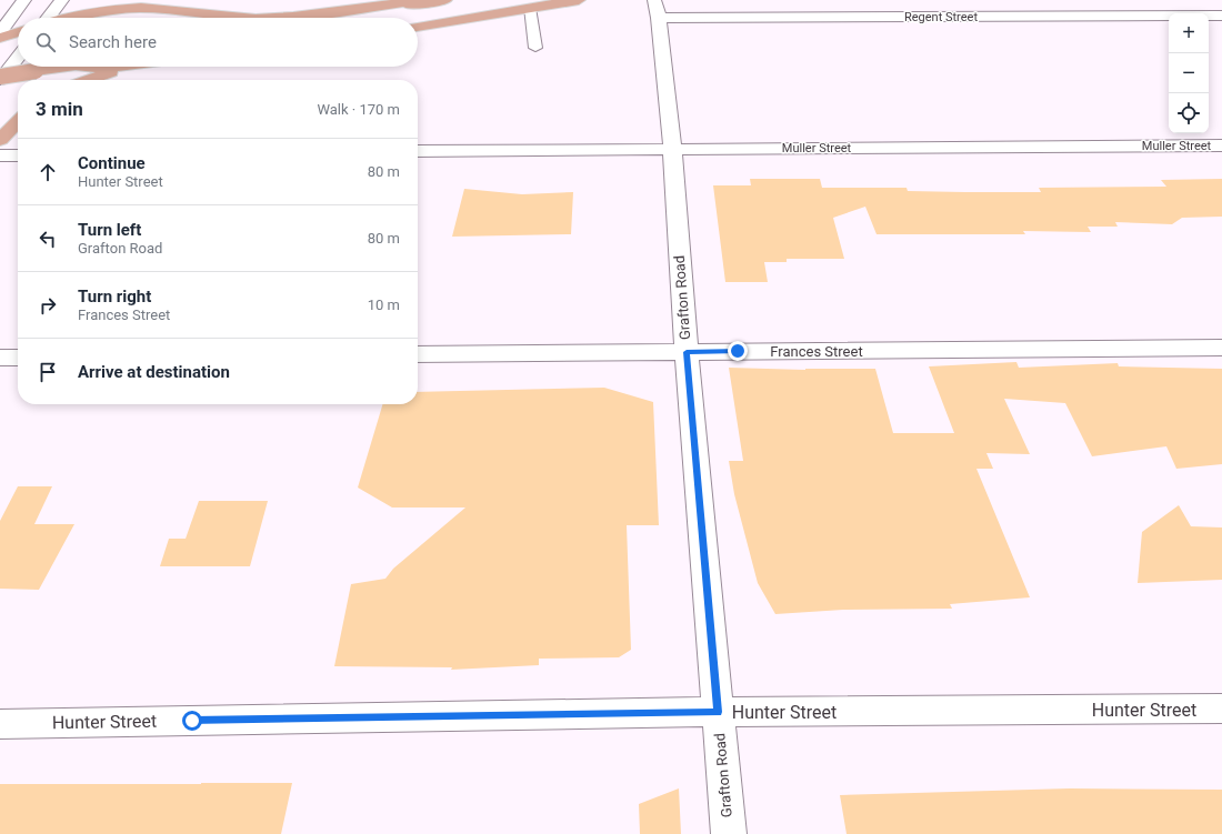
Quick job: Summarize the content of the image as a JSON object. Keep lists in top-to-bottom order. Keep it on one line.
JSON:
{"streets":{"street":["Regent Street","Muller Street","Grafton Road","Frances Street","Hunter Street"]},"crossings":[["Regent Street","Grafton Road"],["Muller Street","Grafton Road"],["Grafton Road","Frances Street"],["Grafton Road","Hunter Street"]],"page":{"map_buttons":["+","−"],"search":"Search here","heading":["3 min","Walk · 170 m"],"list":[["Continue","Hunter Street","80 m"],["Turn left","Grafton Road","80 m"],["Turn right","Frances Street","10 m"],"Arrive at destination"]}}
